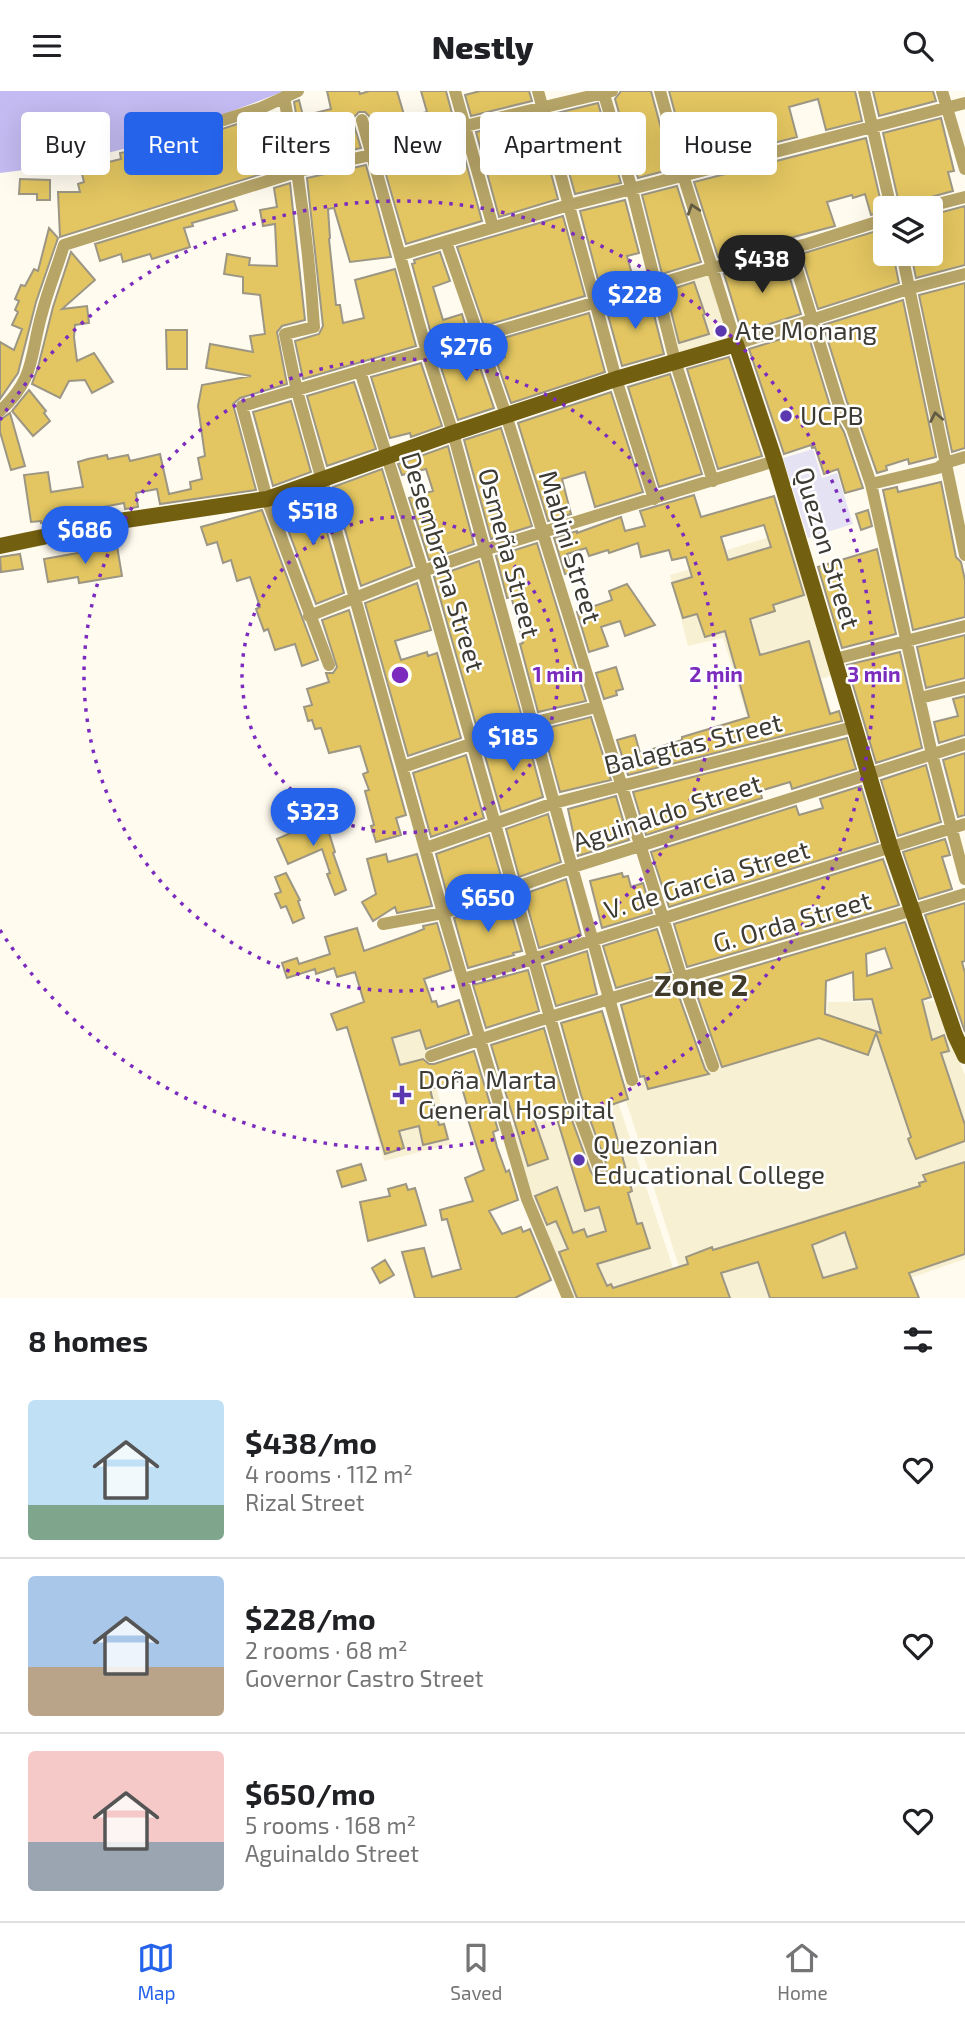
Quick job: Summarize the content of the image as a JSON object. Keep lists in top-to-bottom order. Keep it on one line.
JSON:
{"streets":{"main road":["Quezon Street"],"street":["Mabini Street","Osmeña Street","Desembrana Street","Balagtas Street","Aguinaldo Street","V. de Garcia Street","G. Orda Street"]},"crossings":[["Mabini Street","Balagtas Street"],["Mabini Street","Aguinaldo Street"],["Mabini Street","V. de Garcia Street"],["Mabini Street","G. Orda Street"],["Quezon Street","Balagtas Street"],["Quezon Street","Aguinaldo Street"],["Quezon Street","V. de Garcia Street"],["Quezon Street","G. Orda Street"],["Osmeña Street","Balagtas Street"],["Osmeña Street","Aguinaldo Street"],["Osmeña Street","V. de Garcia Street"],["Osmeña Street","G. Orda Street"],["Desembrana Street","Balagtas Street"],["Desembrana Street","Aguinaldo Street"],["Desembrana Street","V. de Garcia Street"],["Desembrana Street","G. Orda Street"]],"districts":["Zone 2"],"places":{"other":["Ate Monang","UCPB","Quezonian Educational College"],"health":["Doña Marta General Hospital"]},"page":{"header":"Nestly","chip":["Buy","Rent","Filters","New","Apartment","House"],"price":["$438","$228","$276","$518","$686","$185","$323","$650"],"heading":"8 homes","list":[{"name":"$438/mo","note":"4 rooms · 112 m² · Rizal Street"},{"name":"$228/mo","note":"2 rooms · 68 m² · Governor Castro Street"},{"name":"$650/mo","note":"5 rooms · 168 m² · Aguinaldo Street"}],"tabs":["Map","Saved","Home"]},"rings":["1 min","2 min","3 min"]}
